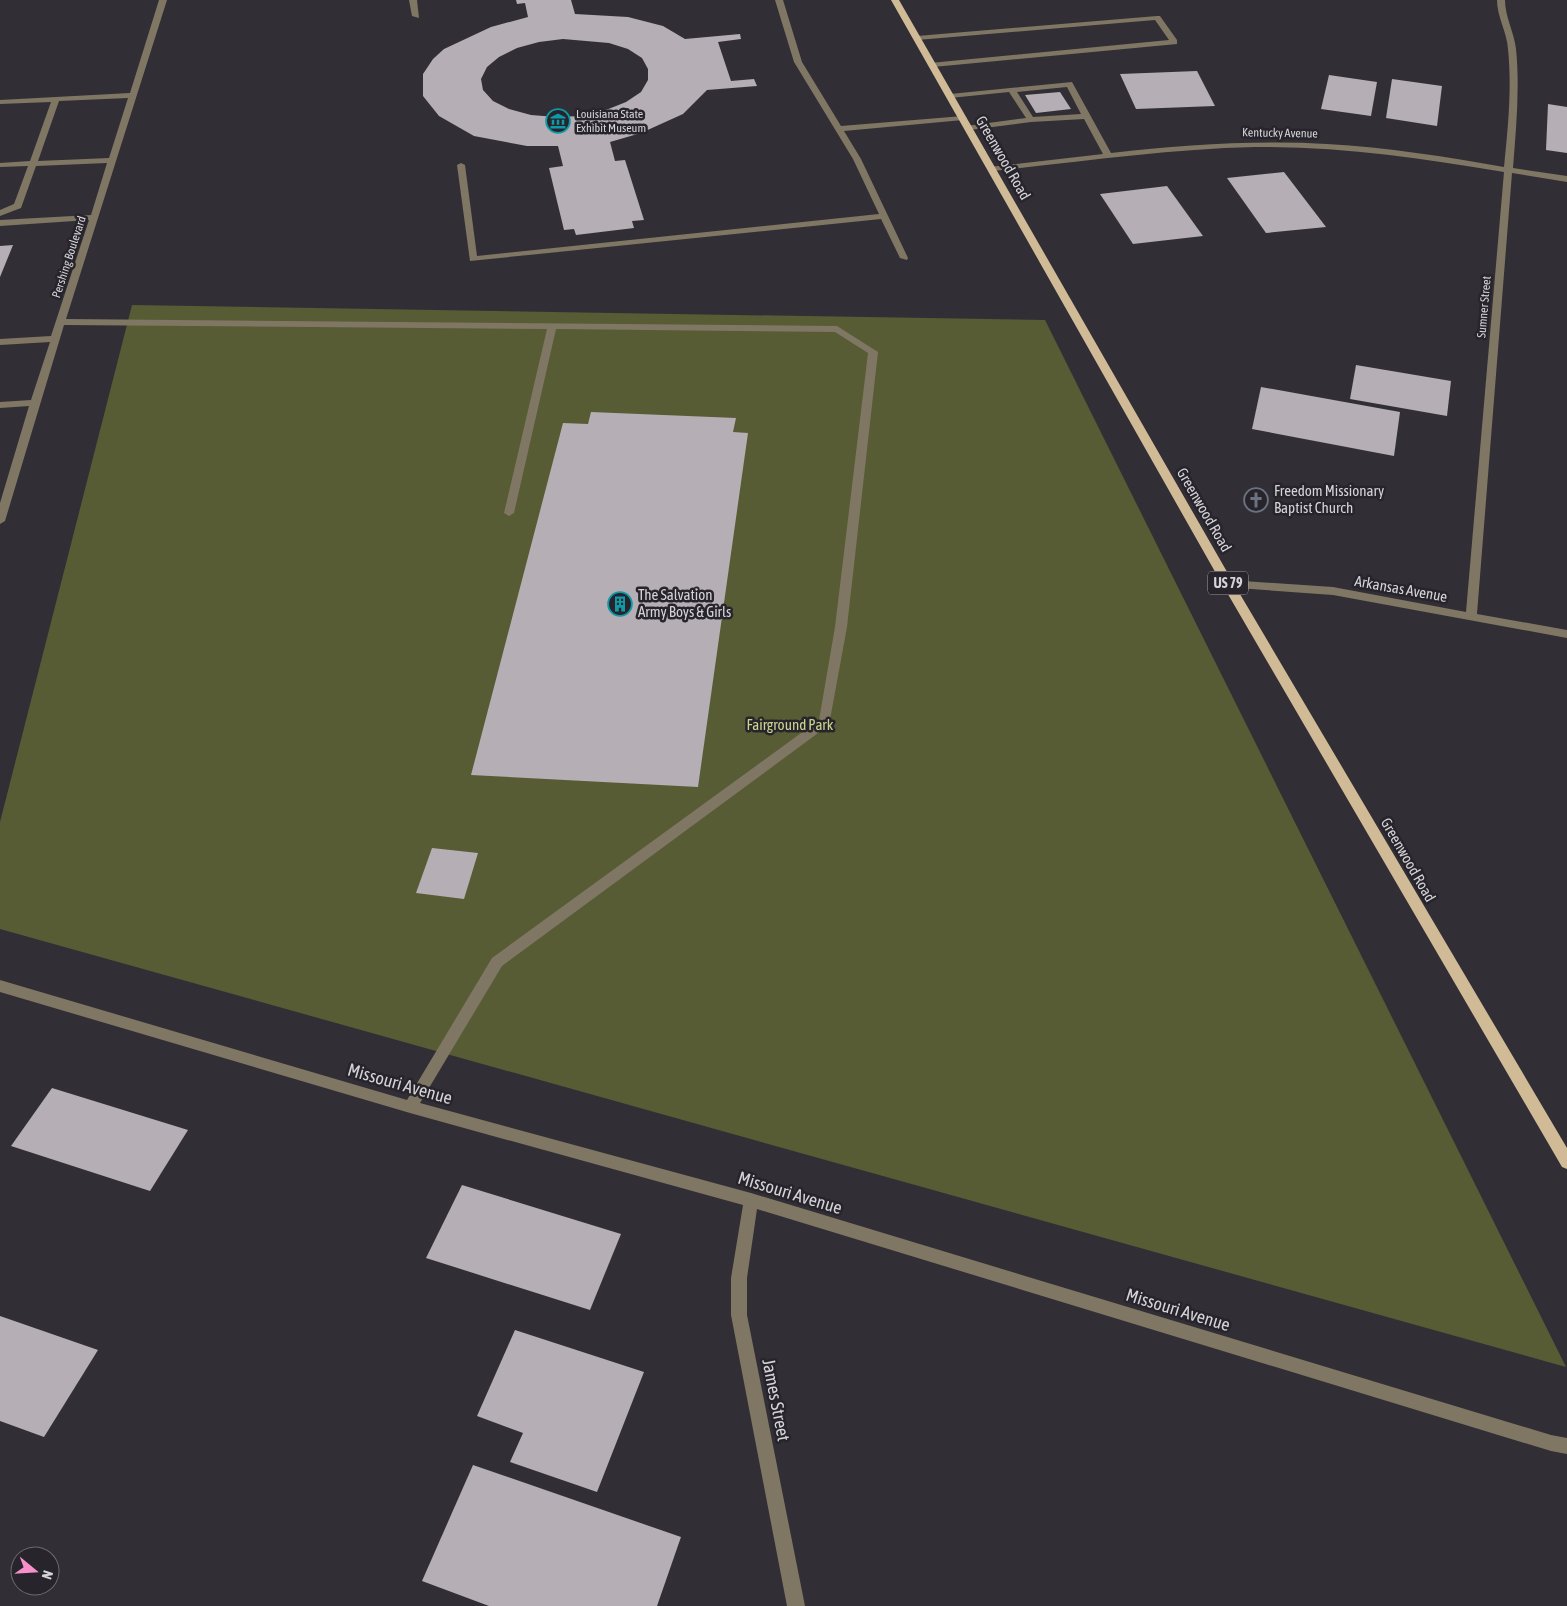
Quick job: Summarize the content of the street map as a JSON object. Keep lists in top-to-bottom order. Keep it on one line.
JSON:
{"streets":{"main road":["Greenwood Road","US 79"],"street":["Kentucky Avenue","Pershing Boulevard","Sumner Street","Arkansas Avenue","Missouri Avenue","James Street"]},"crossings":[["Kentucky Avenue","Greenwood Road"],["Kentucky Avenue","Sumner Street"],["Greenwood Road","Arkansas Avenue"],["Sumner Street","Arkansas Avenue"],["Missouri Avenue","James Street"]],"parks":["Fairground Park"],"places":{"museum":["Louisiana State Exhibit Museum"],"church":["Freedom Missionary Baptist Church"],"building":["The Salvation Army Boys & Girls"]},"north":"right"}
